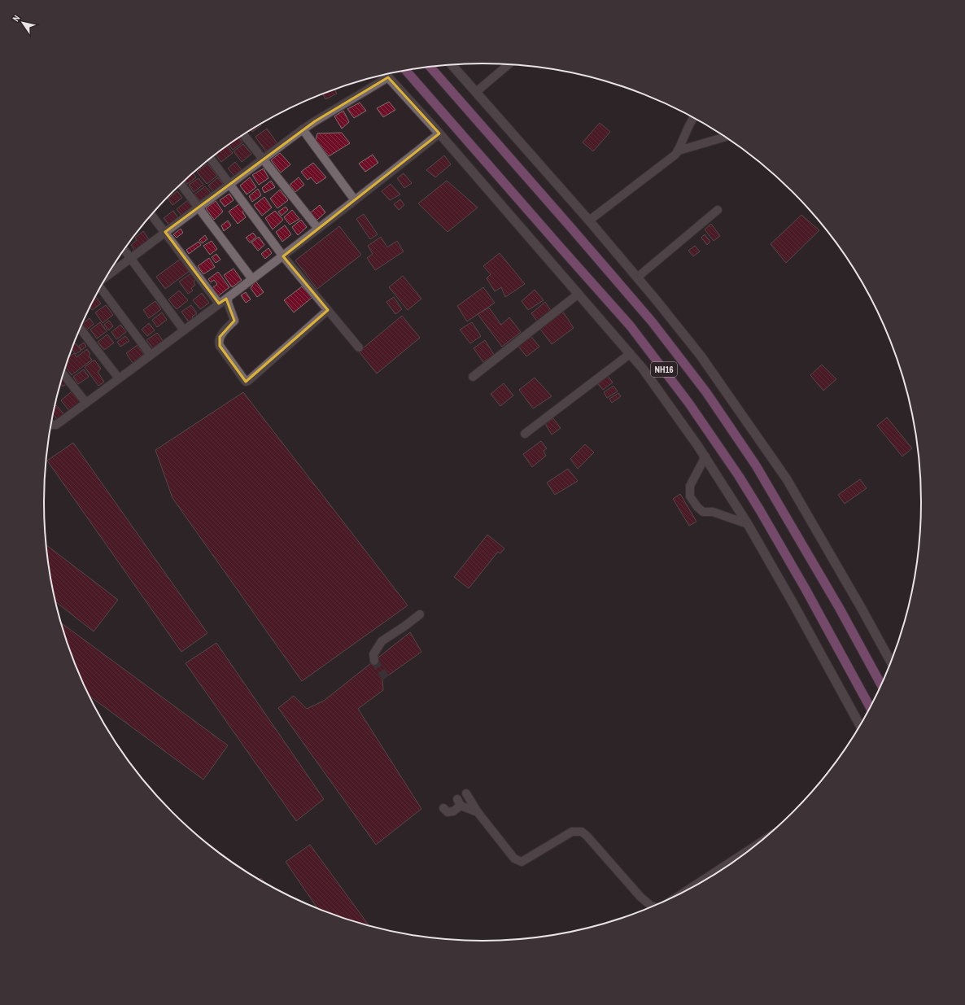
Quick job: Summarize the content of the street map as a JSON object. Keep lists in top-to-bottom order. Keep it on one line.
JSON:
{"streets":{"highway":["NH16"]},"north":"top left"}
